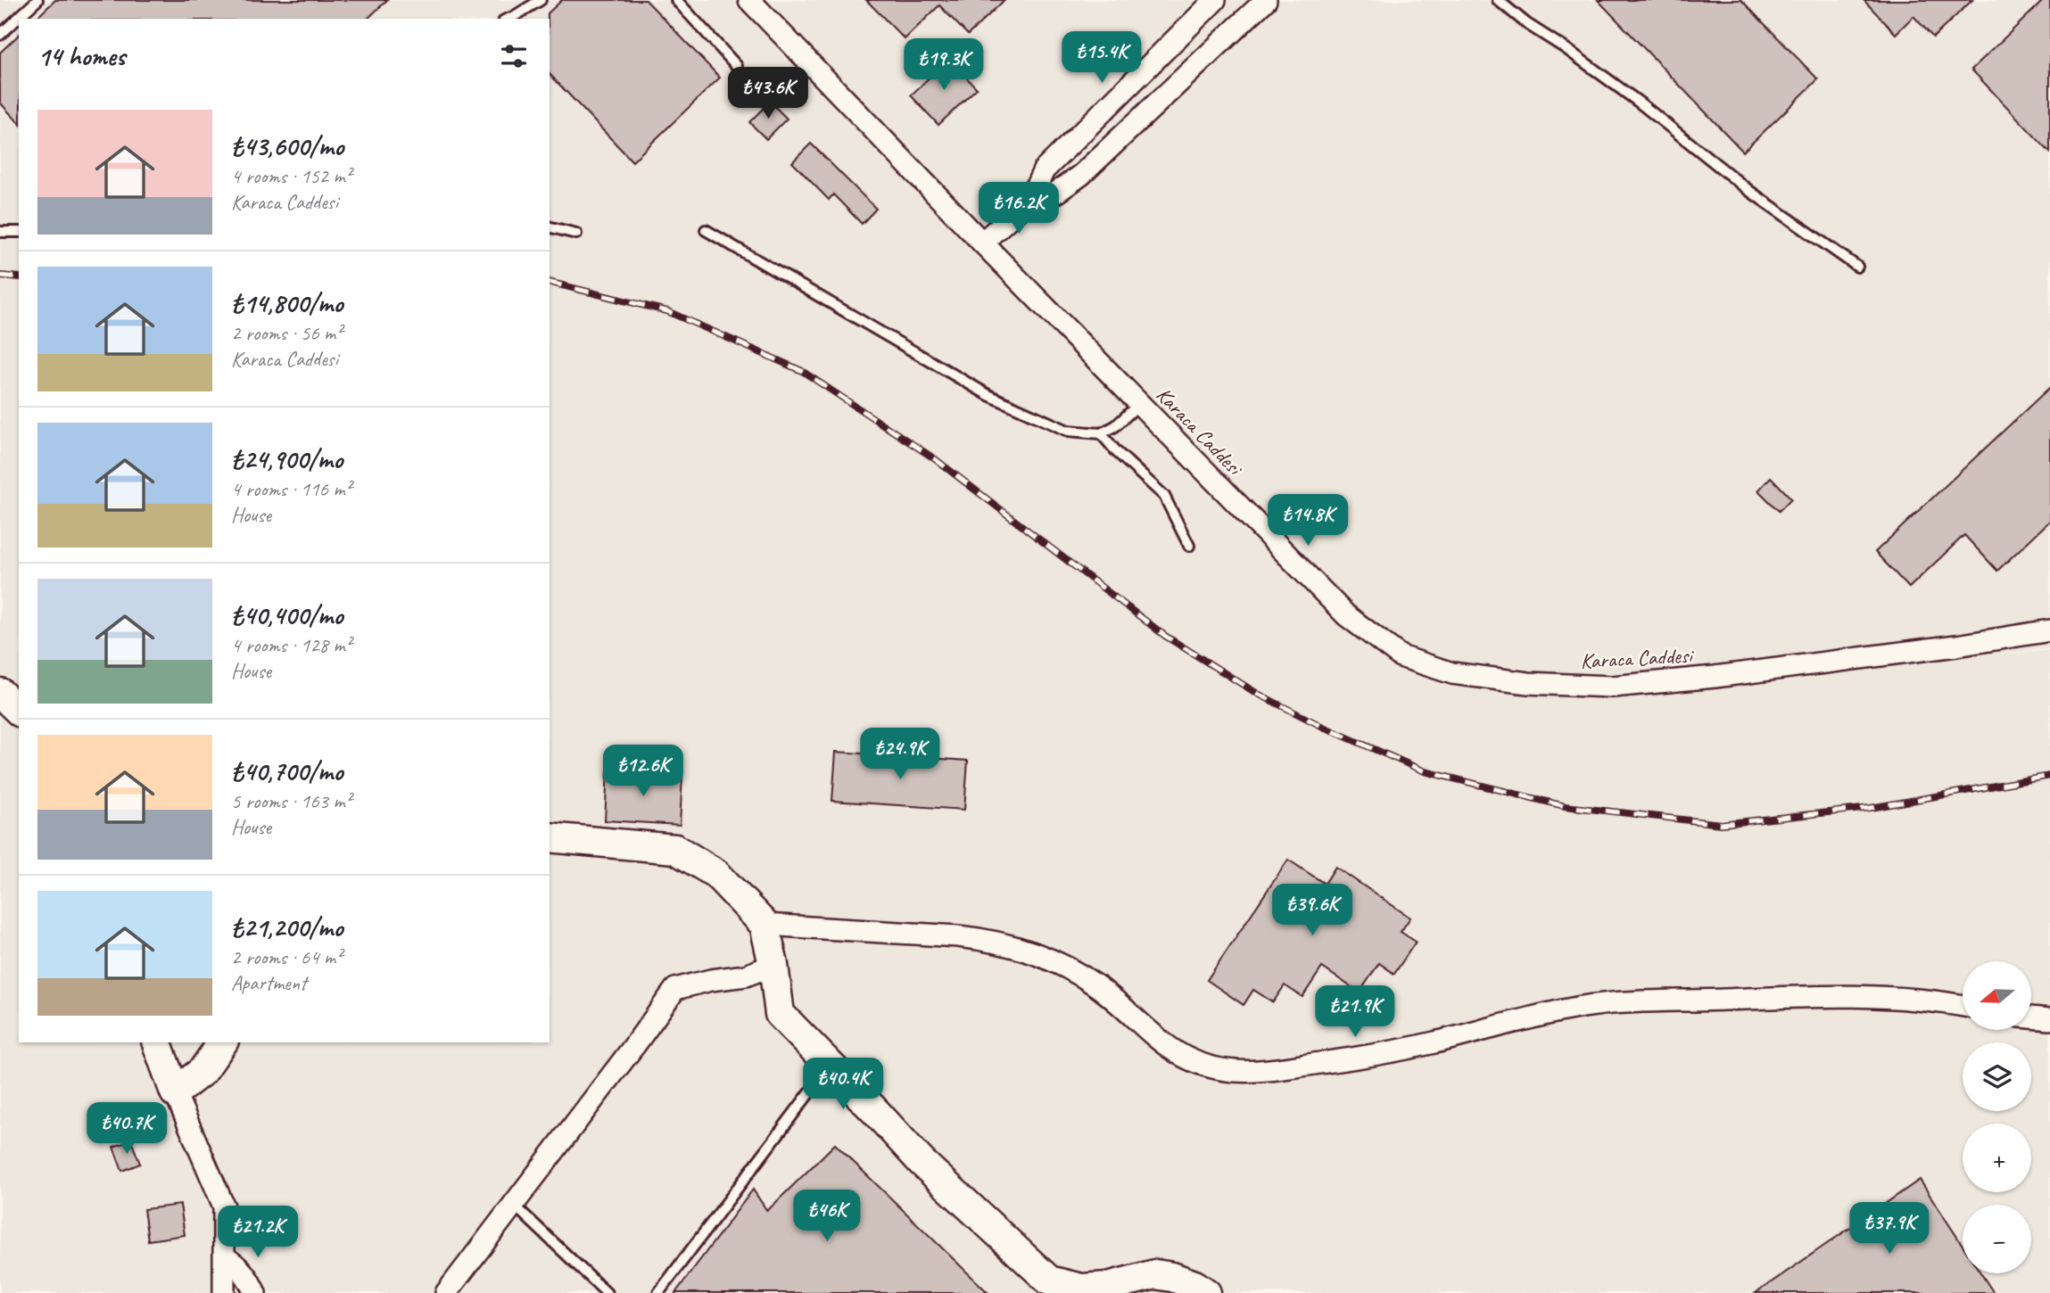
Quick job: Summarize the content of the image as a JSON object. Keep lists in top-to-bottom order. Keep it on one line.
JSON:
{"streets":{"street":["Karaca Caddesi"]},"north":"left","page":{"heading":"14 homes","price":["₺15.4K","₺19.3K","₺43.6K","₺16.2K","₺14.8K","₺24.9K","₺12.6K","₺39.6K","₺21.9K","₺40.4K","₺40.7K","₺46K","₺37.9K","₺21.2K"],"list":[{"name":"₺43,600/mo","note":"4 rooms · 152 m² · Karaca Caddesi"},{"name":"₺14,800/mo","note":"2 rooms · 56 m² · Karaca Caddesi"},{"name":"₺24,900/mo","note":"4 rooms · 116 m² · House"},{"name":"₺40,400/mo","note":"4 rooms · 128 m² · House"},{"name":"₺40,700/mo","note":"5 rooms · 163 m² · House"},{"name":"₺21,200/mo","note":"2 rooms · 64 m² · Apartment"}],"map_buttons":["+","−"]}}
